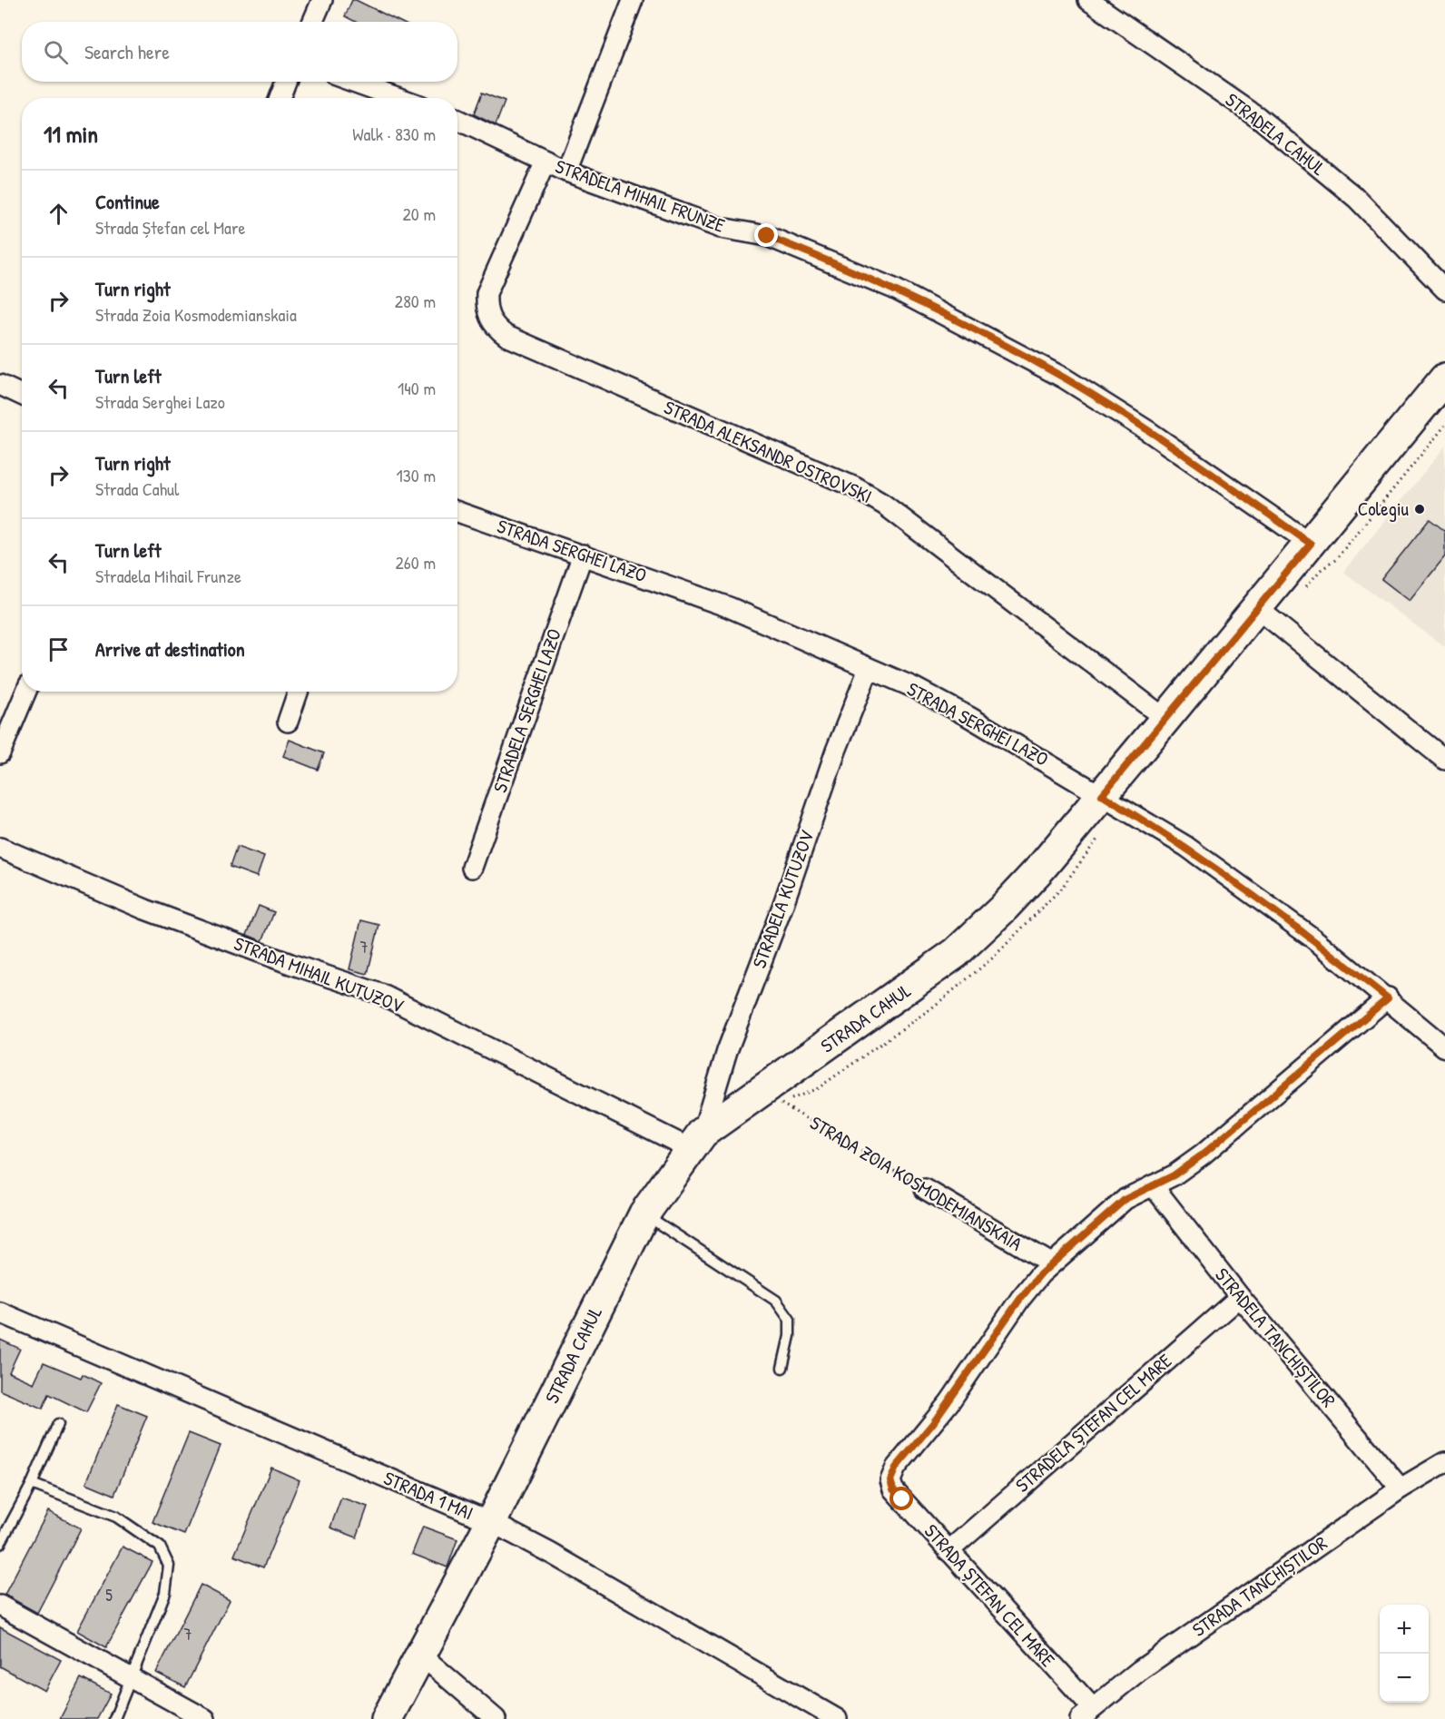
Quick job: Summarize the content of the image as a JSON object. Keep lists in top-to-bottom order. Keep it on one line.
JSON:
{"streets":{"main road":["STRADA CAHUL"],"street":["STRADELA CAHUL","STRADELA MIHAIL FRUNZE","STRADA ALEKSANDR OSTROVSKI","STRADA SERGHEI LAZO","STRADELA SERGHEI LAZO","STRADELA KUTUZOV","STRADA MIHAIL KUTUZOV","STRADA ZOIA KOSMODEMIANSKAIA","STRADELA TANCHIȘTILOR","STRADELA ȘTEFAN CEL MARE","STRADA 1 MAI","STRADA TANCHIȘTILOR","STRADA ȘTEFAN CEL MARE"]},"crossings":[["STRADELA MIHAIL FRUNZE","STRADA ALEKSANDR OSTROVSKI"],["STRADELA MIHAIL FRUNZE","STRADA CAHUL"],["STRADA ALEKSANDR OSTROVSKI","STRADA CAHUL"],["STRADA SERGHEI LAZO","STRADELA SERGHEI LAZO"],["STRADA SERGHEI LAZO","STRADELA KUTUZOV"],["STRADA SERGHEI LAZO","STRADA CAHUL"],["STRADELA KUTUZOV","STRADA MIHAIL KUTUZOV"],["STRADELA KUTUZOV","STRADA CAHUL"],["STRADA MIHAIL KUTUZOV","STRADA CAHUL"],["STRADA CAHUL","STRADA 1 MAI"],["STRADA ZOIA KOSMODEMIANSKAIA","STRADA ȘTEFAN CEL MARE"],["STRADELA TANCHIȘTILOR","STRADELA ȘTEFAN CEL MARE"],["STRADELA TANCHIȘTILOR","STRADA TANCHIȘTILOR"],["STRADELA ȘTEFAN CEL MARE","STRADA ȘTEFAN CEL MARE"],["STRADA TANCHIȘTILOR","STRADA ȘTEFAN CEL MARE"]],"places":["Colegiu"],"house_numbers":["7","5","7"],"page":{"search":"Search here","heading":["11 min","Walk · 830 m"],"list":[["Continue","Strada Ștefan cel Mare","20 m"],["Turn right","Strada Zoia Kosmodemianskaia","280 m"],["Turn left","Strada Serghei Lazo","140 m"],["Turn right","Strada Cahul","130 m"],["Turn left","Stradela Mihail Frunze","260 m"],"Arrive at destination"],"map_buttons":["+","−"]}}
